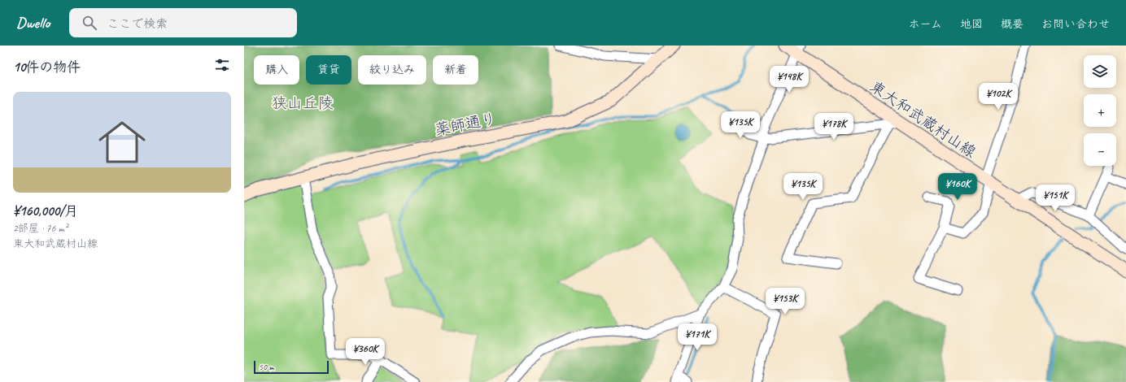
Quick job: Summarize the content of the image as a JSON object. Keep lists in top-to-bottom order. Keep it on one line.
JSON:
{"streets":{"street":["東大和武蔵村山線","薬師通り"]},"parks":["狭山丘陵"],"scale_bar":"50 m","page":{"header":"Dwello","search":"ここで検索","nav":["ホーム","地図","概要","お問い合わせ"],"heading":"10件の物件","map_buttons":["+","−"],"chip":["購入","賃貸","絞り込み","新着"],"price":["¥148K","¥102K","¥135K","¥178K","¥135K","¥160K","¥151K","¥153K","¥171K","¥360K"],"list":[{"name":"¥160,000/月","note":"2部屋 · 76 m² · 東大和武蔵村山線"}],"scale":"50 m"}}
